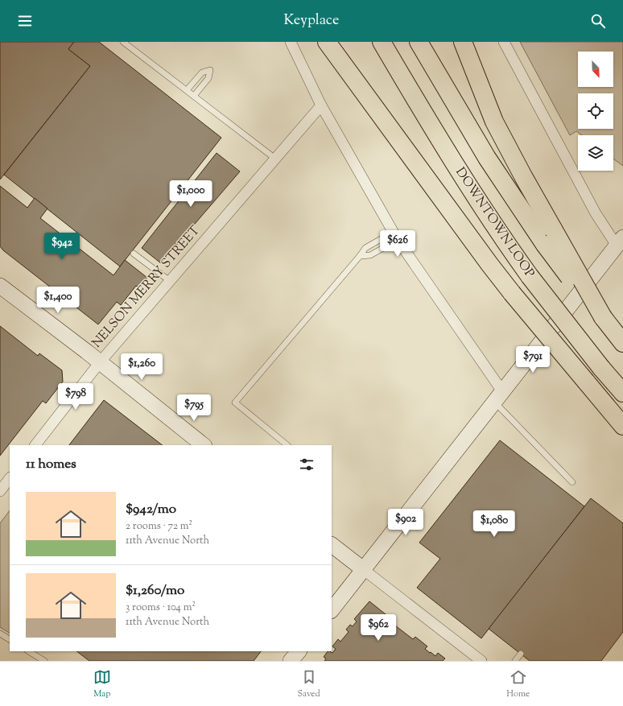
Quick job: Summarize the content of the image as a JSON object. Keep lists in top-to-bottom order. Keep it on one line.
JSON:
{"streets":{"highway":["DOWNTOWN LOOP"],"street":["NELSON MERRY STREET"]},"north":"bottom right","page":{"header":"Keyplace","price":["$1,000","$626","$942","$1,400","$791","$1,260","$798","$795","$902","$1,080","$962"],"heading":"11 homes","list":[{"name":"$942/mo","note":"2 rooms · 72 m² · 11th Avenue North"},{"name":"$1,260/mo","note":"3 rooms · 104 m² · 11th Avenue North"}],"tabs":["Map","Saved","Home"]}}
